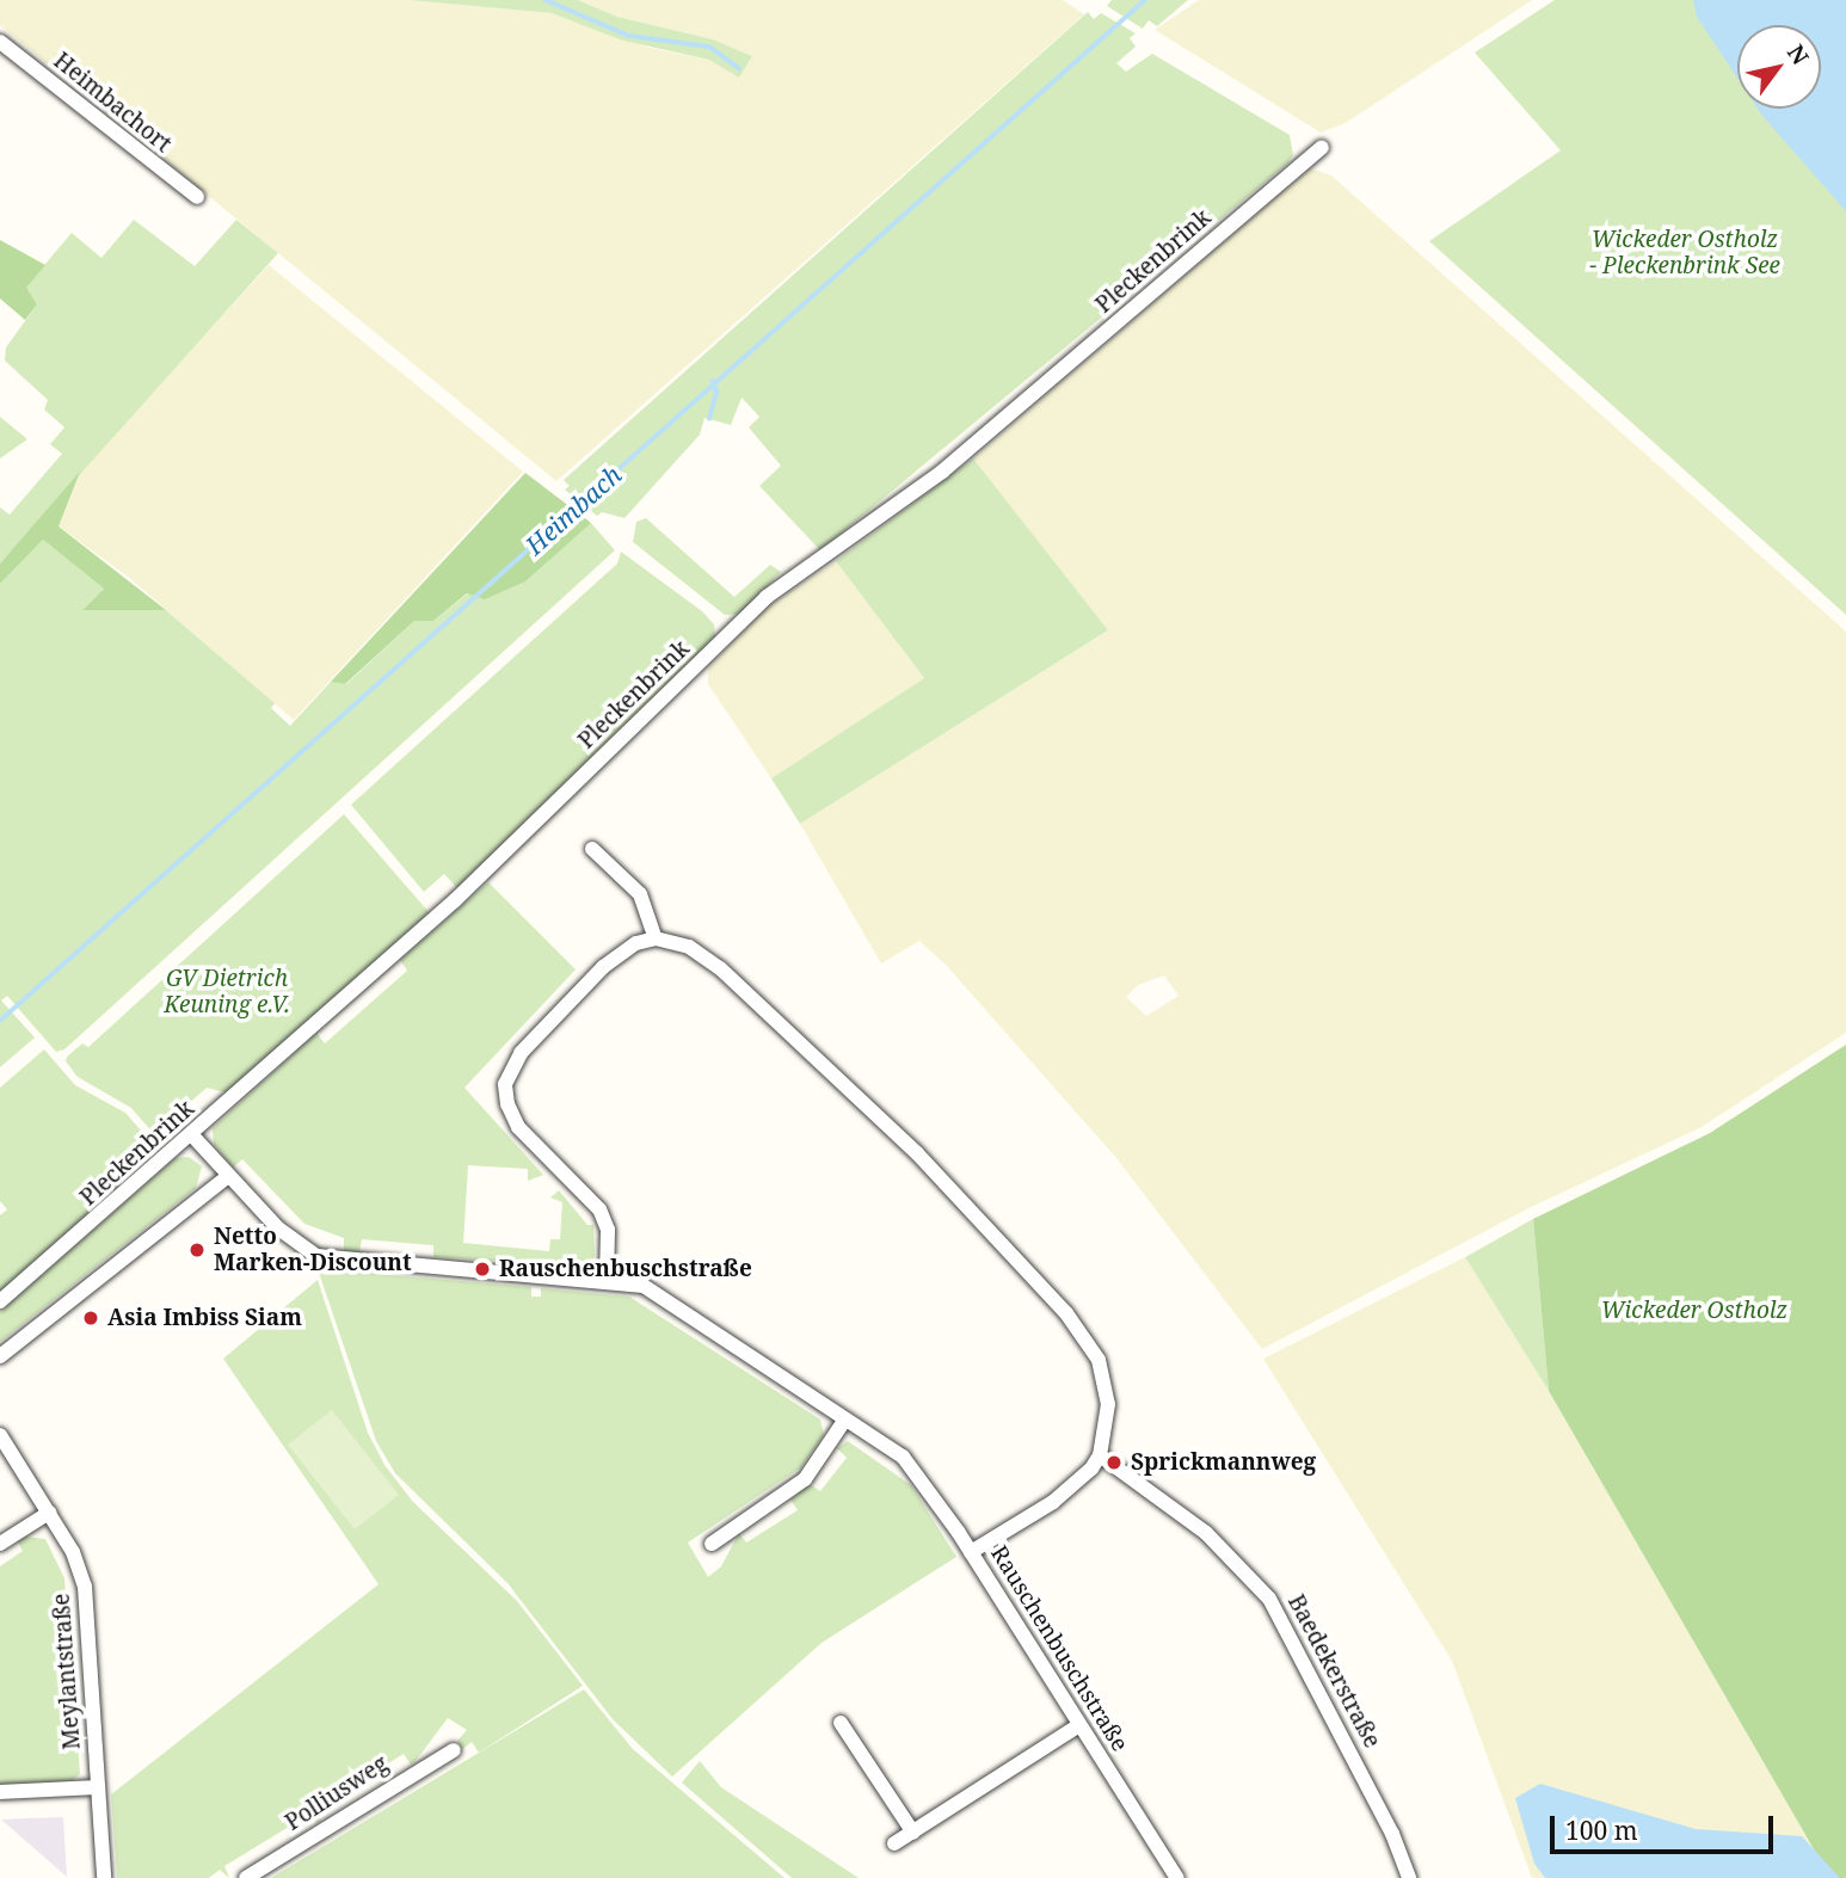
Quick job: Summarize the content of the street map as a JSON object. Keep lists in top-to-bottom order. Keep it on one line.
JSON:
{"streets":{"street":["Heimbachort","Pleckenbrink","Rauschenbuschstraße","Meylantstraße","Baedekerstraße","Polliusweg"]},"crossings":[["Pleckenbrink","Rauschenbuschstraße"]],"water":["Heimbach"],"parks":["Wickeder Ostholz - Pleckenbrink See","GV Dietrich Keuning e.V.","Wickeder Ostholz"],"places":["Netto Marken-Discount","Rauschenbuschstraße","Asia Imbiss Siam","Sprickmannweg"],"scale_bar":"100 m","north":"top right"}
